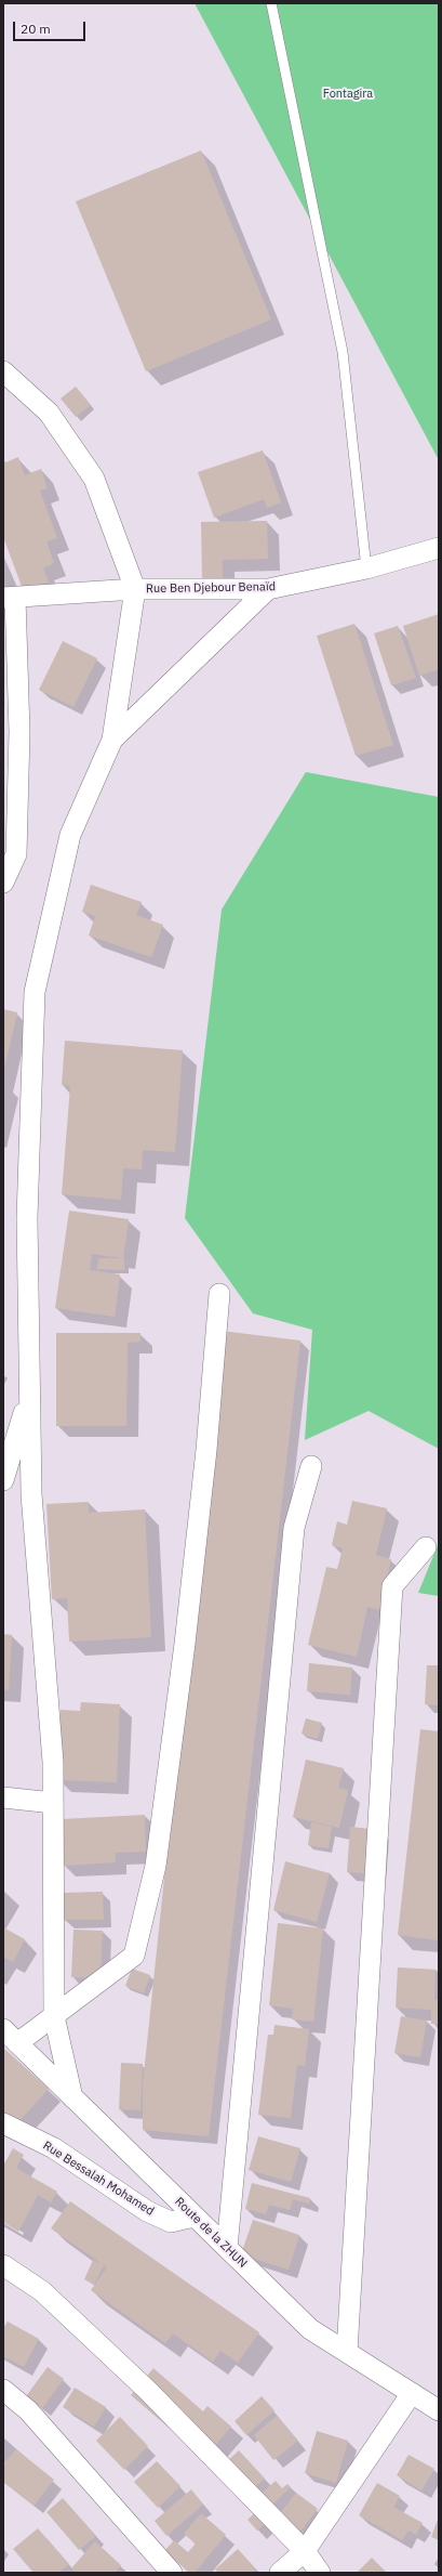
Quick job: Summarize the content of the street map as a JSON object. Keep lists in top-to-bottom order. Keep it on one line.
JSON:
{"streets":{"street":["Rue Ben Djebour Benaïd","Rue Bessalah Mohamed","Route de la ZHUN"]},"crossings":[["Rue Bessalah Mohamed","Route de la ZHUN"]],"parks":["Fontagira"],"scale_bar":"20 m"}
